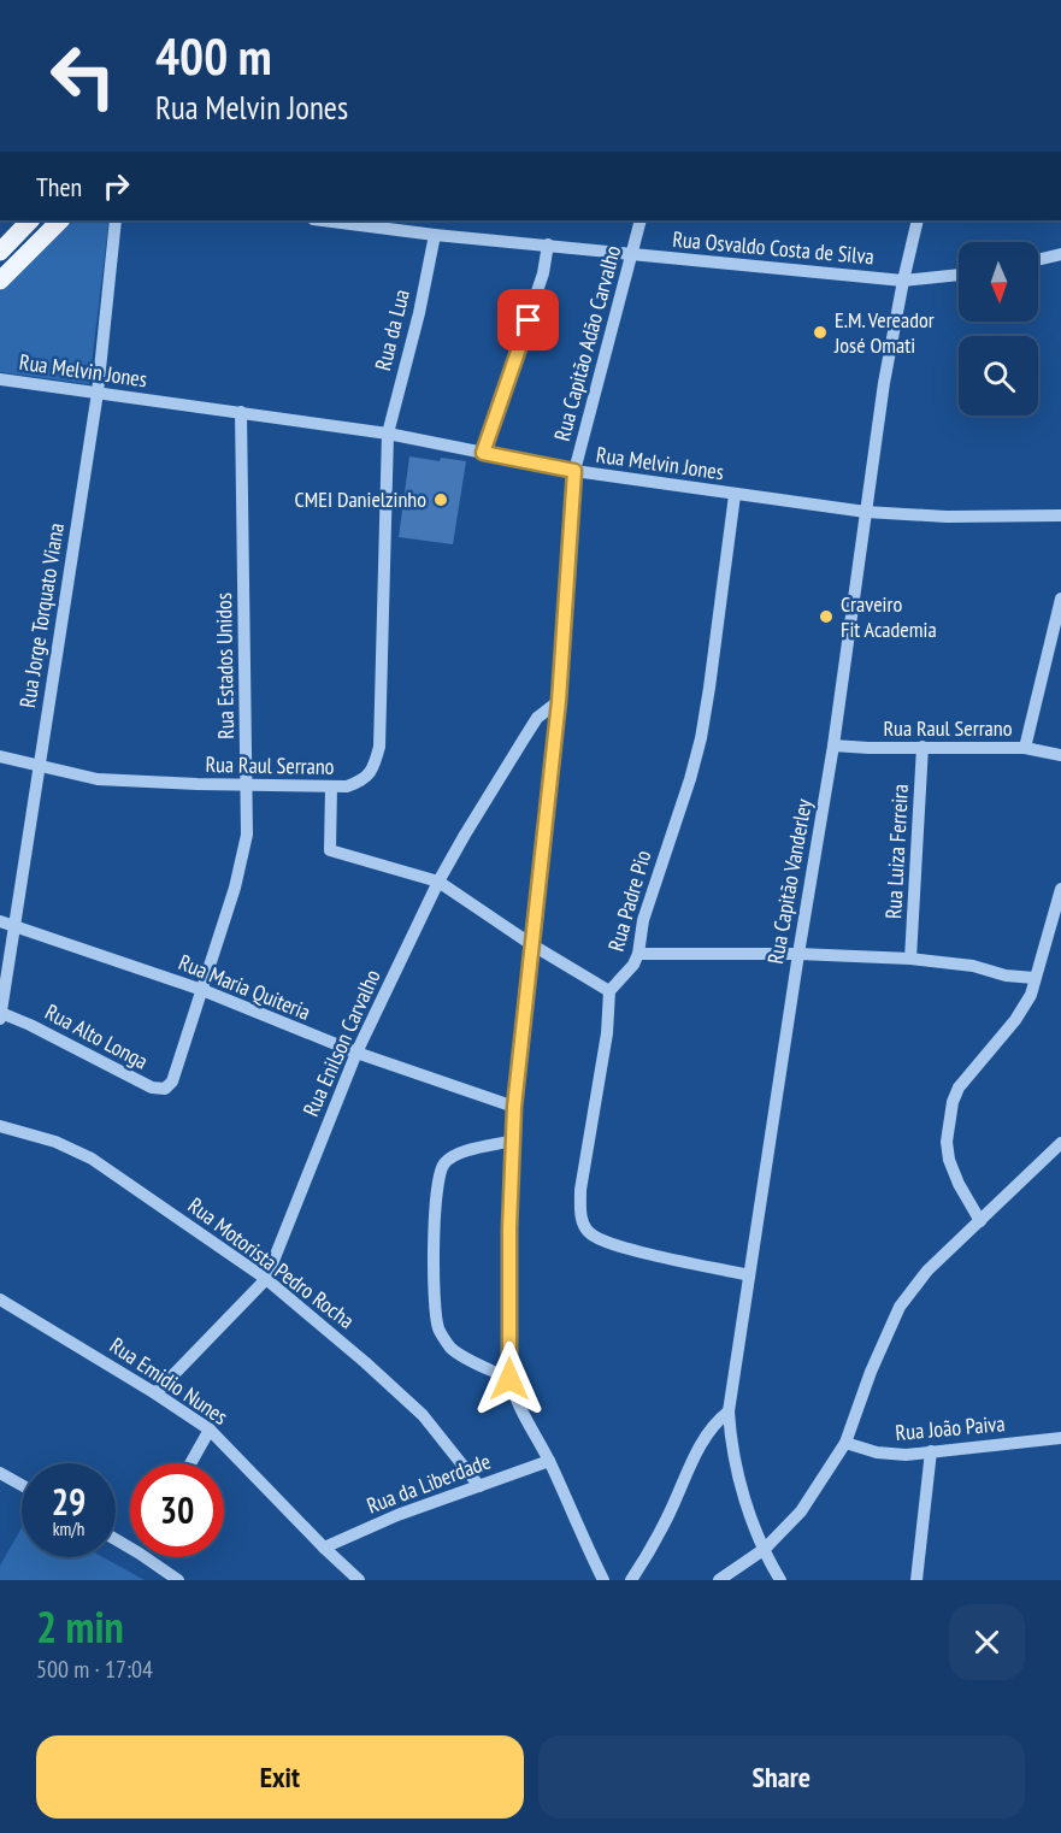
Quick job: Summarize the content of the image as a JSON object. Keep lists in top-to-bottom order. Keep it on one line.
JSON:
{"streets":{"street":["Rua Osvaldo Costa de Silva","Rua da Lua","Rua Capitão Adão Carvalho","Rua Melvin Jones","Rua Jorge Torquato Viana","Rua Estados Unidos","Rua Raul Serrano","Rua Luiza Ferreira","Rua Capitão Vanderley","Rua Padre Pio","Rua Maria Quiteria","Rua Alto Longa","Rua Enilson Carvalho","Rua Motorista Pedro Rocha","Rua Emidio Nunes","Rua João Paiva","Rua da Liberdade"]},"crossings":[["Rua Osvaldo Costa de Silva","Rua da Lua"],["Rua Osvaldo Costa de Silva","Rua Capitão Adão Carvalho"],["Rua Osvaldo Costa de Silva","Rua Capitão Vanderley"],["Rua da Lua","Rua Melvin Jones"],["Rua da Lua","Rua Raul Serrano"],["Rua Capitão Adão Carvalho","Rua Melvin Jones"],["Rua Capitão Adão Carvalho","Rua Maria Quiteria"],["Rua Capitão Adão Carvalho","Rua Enilson Carvalho"],["Rua Capitão Adão Carvalho","Rua da Liberdade"],["Rua Melvin Jones","Rua Jorge Torquato Viana"],["Rua Melvin Jones","Rua Estados Unidos"],["Rua Melvin Jones","Rua Raul Serrano"],["Rua Melvin Jones","Rua Capitão Vanderley"],["Rua Melvin Jones","Rua Padre Pio"],["Rua Jorge Torquato Viana","Rua Raul Serrano"],["Rua Jorge Torquato Viana","Rua Maria Quiteria"],["Rua Jorge Torquato Viana","Rua Alto Longa"],["Rua Estados Unidos","Rua Raul Serrano"],["Rua Estados Unidos","Rua Maria Quiteria"],["Rua Estados Unidos","Rua Alto Longa"],["Rua Raul Serrano","Rua Luiza Ferreira"],["Rua Raul Serrano","Rua Capitão Vanderley"],["Rua Maria Quiteria","Rua Enilson Carvalho"],["Rua Enilson Carvalho","Rua Motorista Pedro Rocha"],["Rua Enilson Carvalho","Rua Emidio Nunes"],["Rua Motorista Pedro Rocha","Rua da Liberdade"],["Rua Emidio Nunes","Rua da Liberdade"]],"places":["E.M. Vereador José Omati","CMEI Danielzinho","Craveiro Fit Academia"],"north":"bottom","page":{"turn":["400 m","Rua Melvin Jones"],"then":"Then","speed":"29 km/h","limit":"30","heading":["2 min","500 m · 17:04"],"buttons":["Exit","Share"]}}
